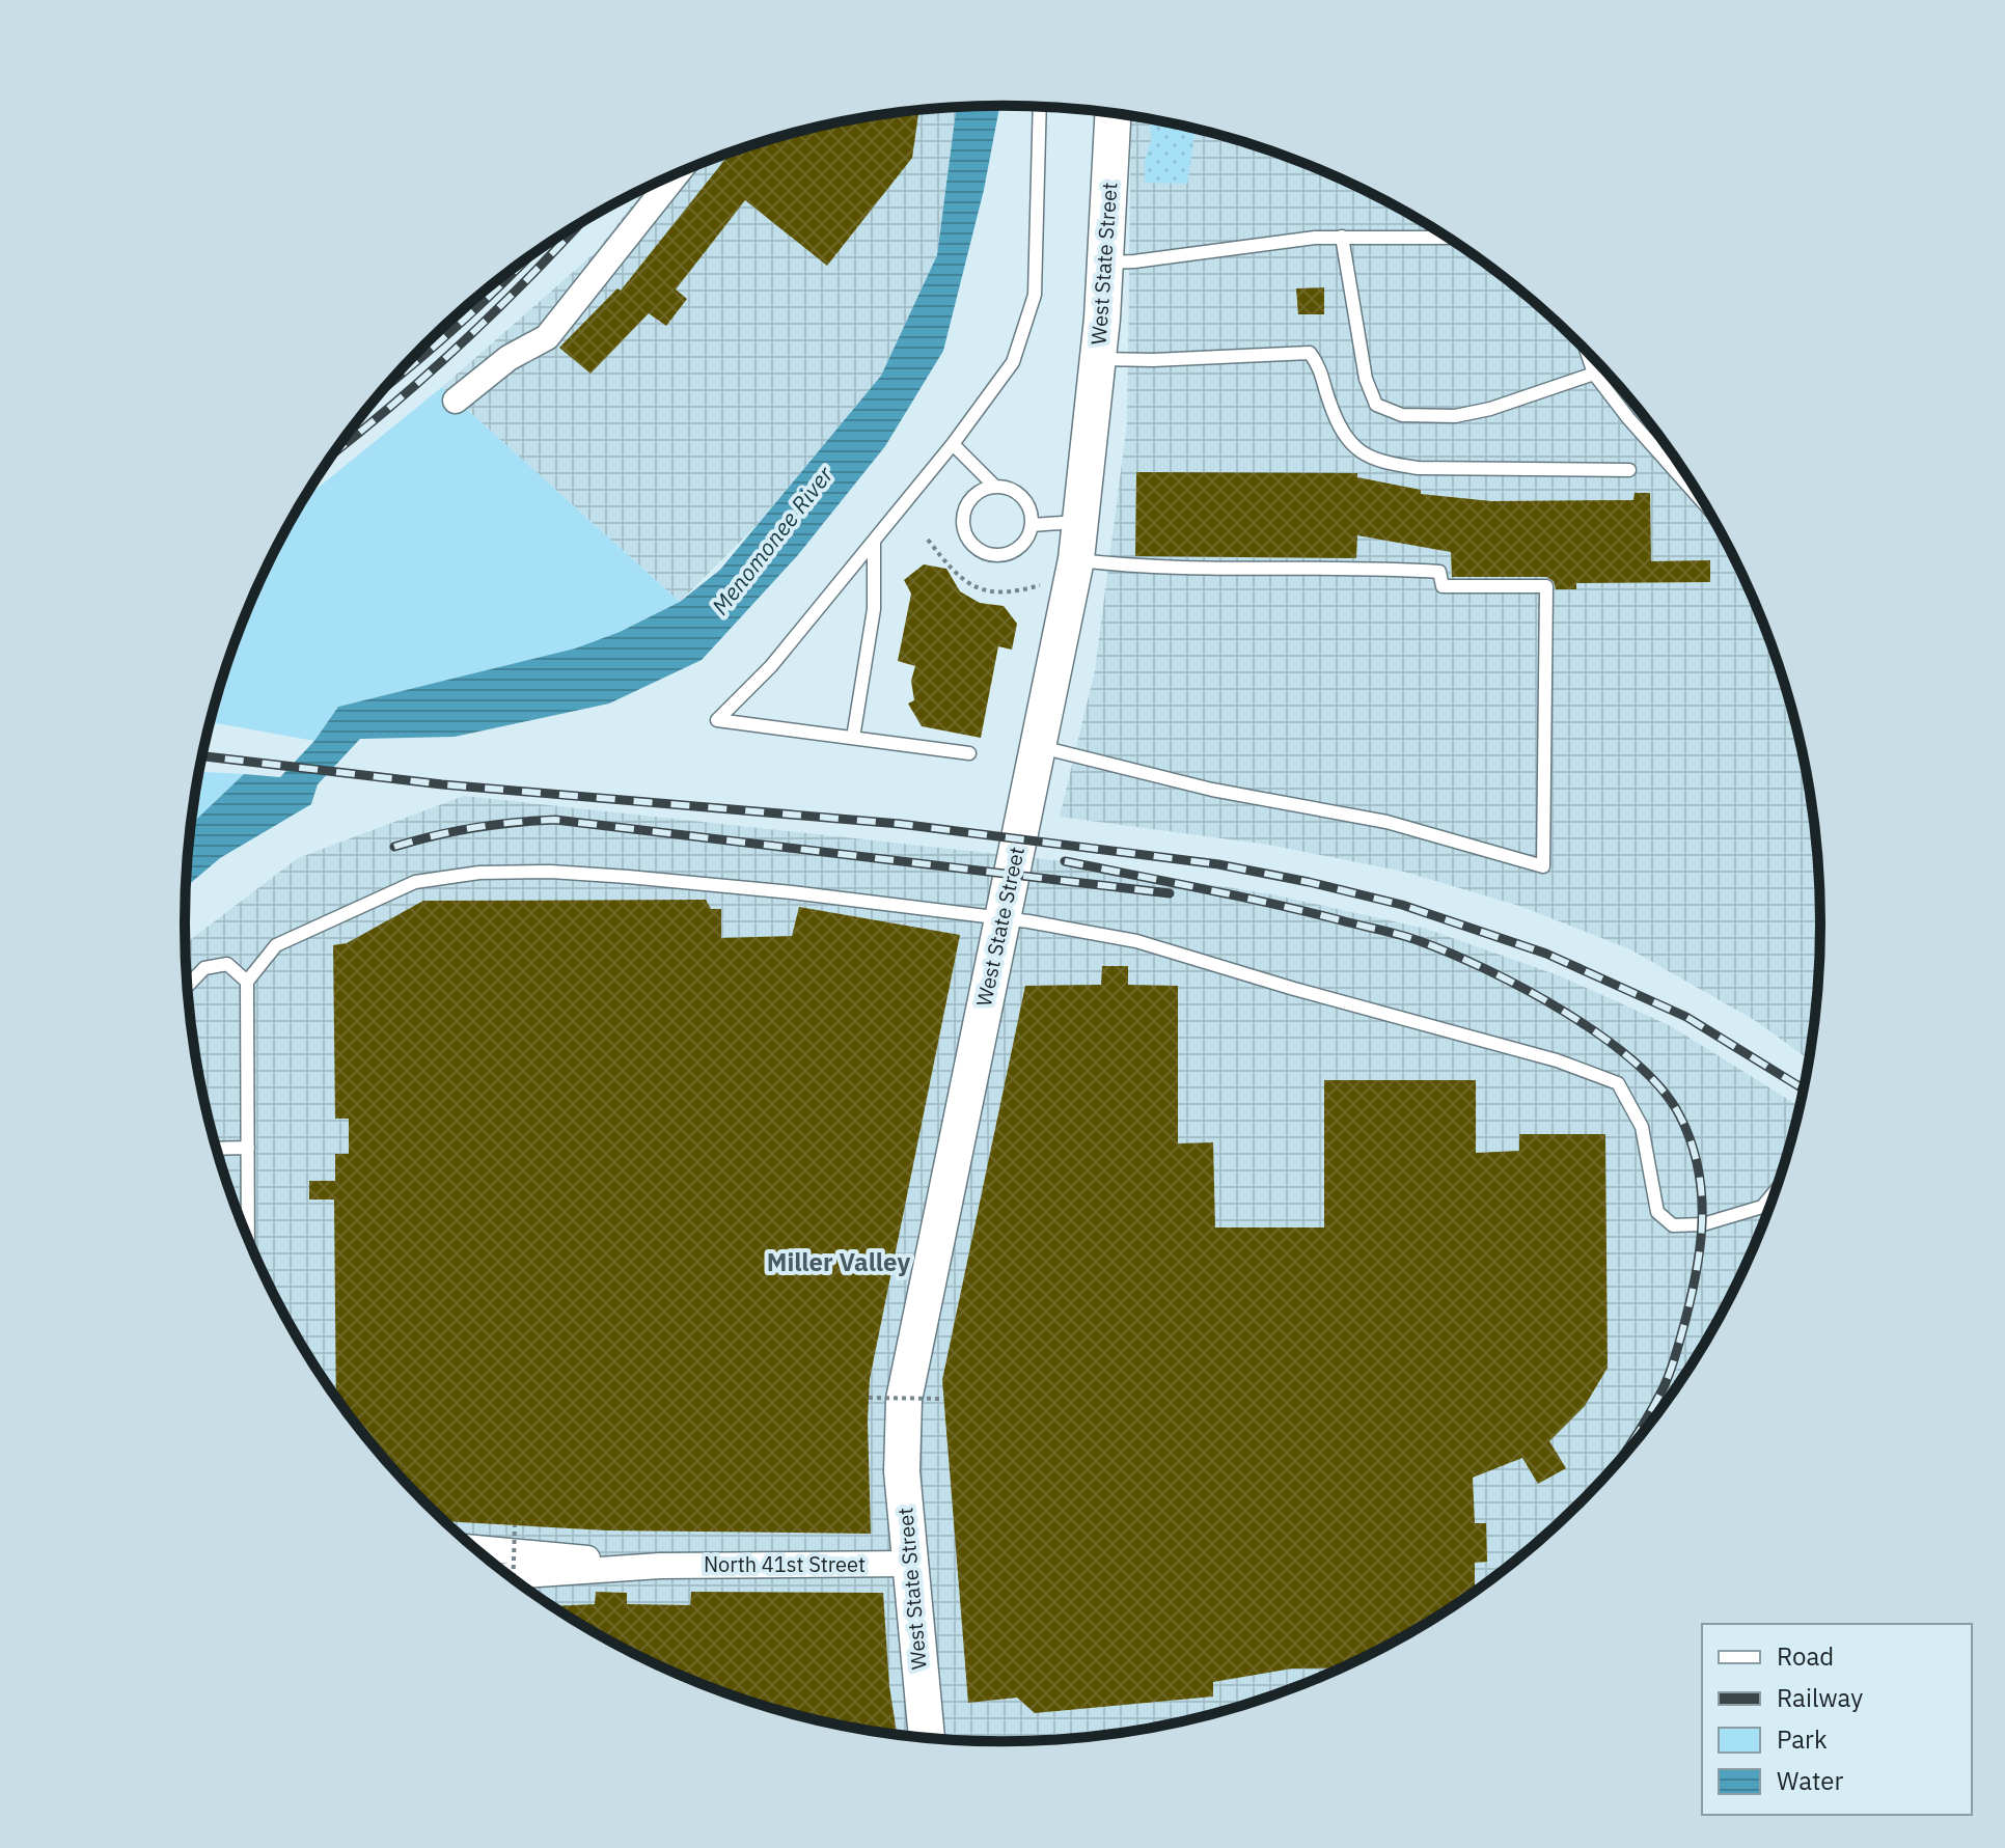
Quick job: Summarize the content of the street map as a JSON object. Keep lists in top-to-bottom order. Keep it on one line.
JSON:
{"streets":{"main road":["West State Street"],"street":["North 41st Street"]},"crossings":[["West State Street","North 41st Street"]],"districts":["Miller Valley"],"water":["Menomonee River"],"legend":["Road","Railway","Park","Water"]}
